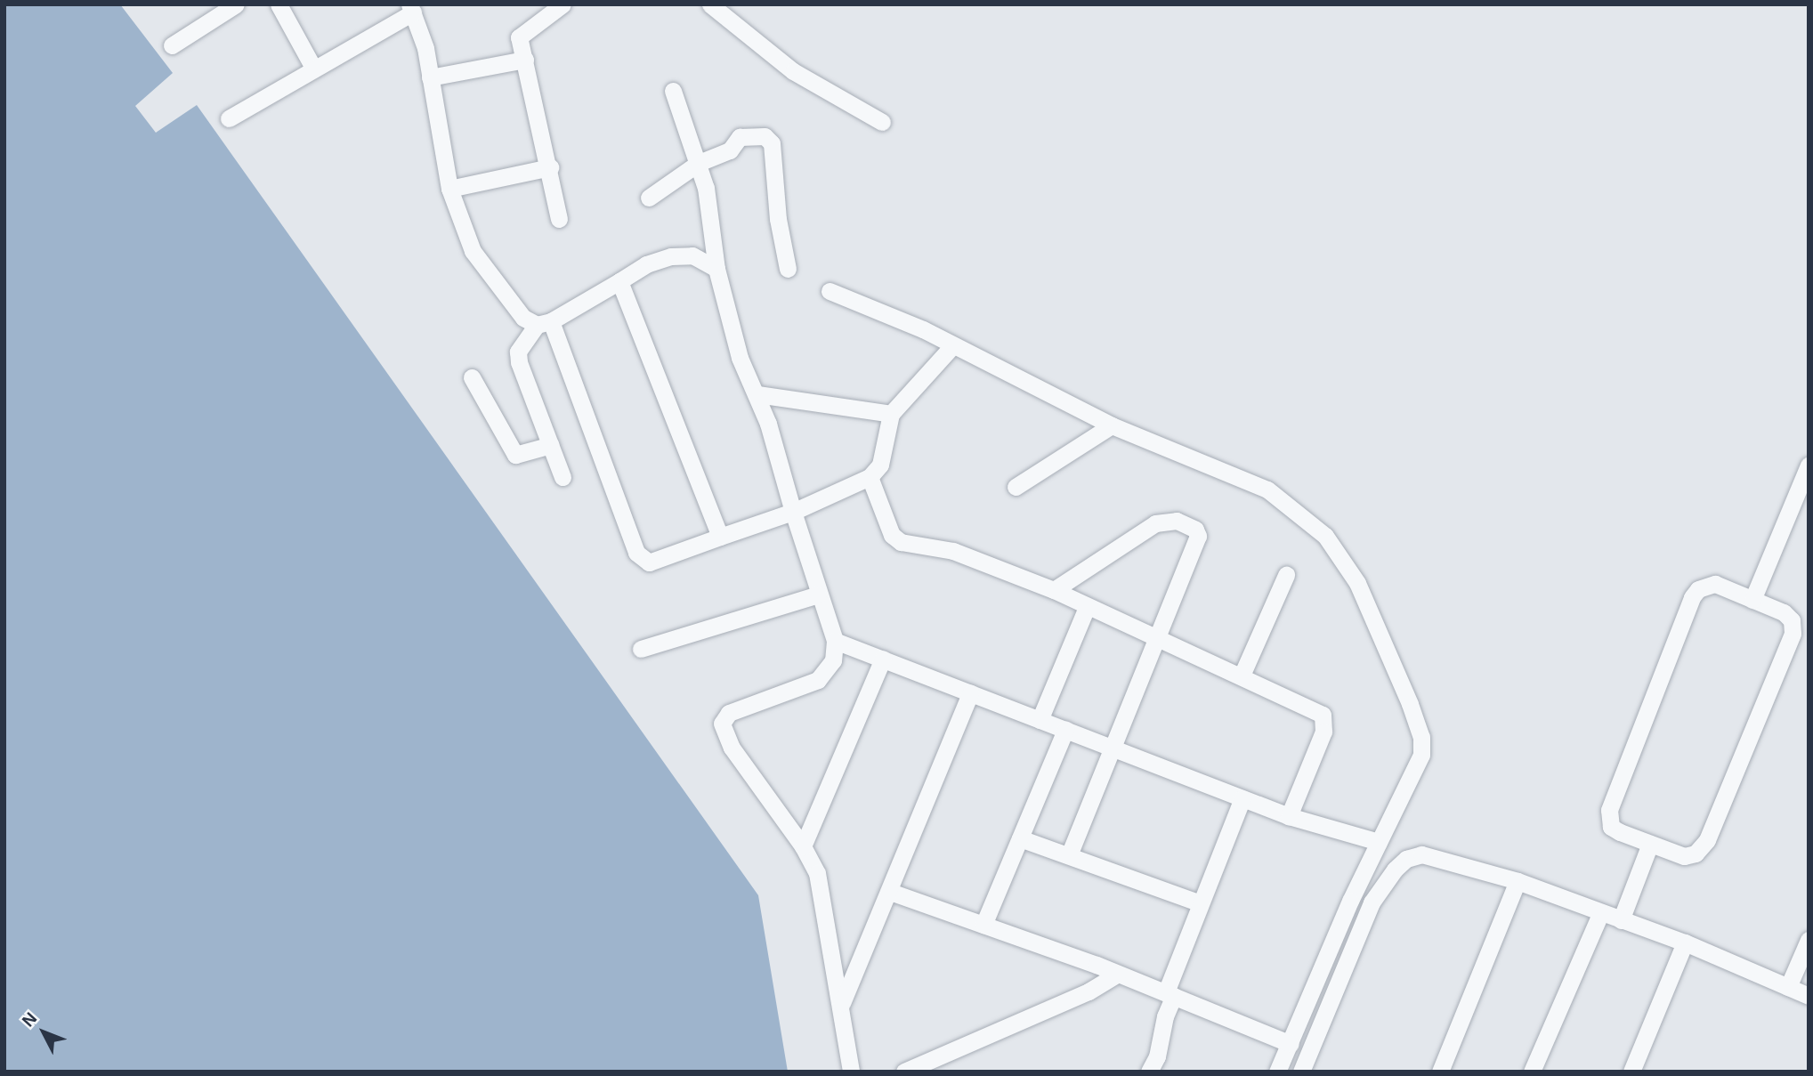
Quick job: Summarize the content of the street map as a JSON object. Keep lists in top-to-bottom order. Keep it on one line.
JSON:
{"north":"top left"}
